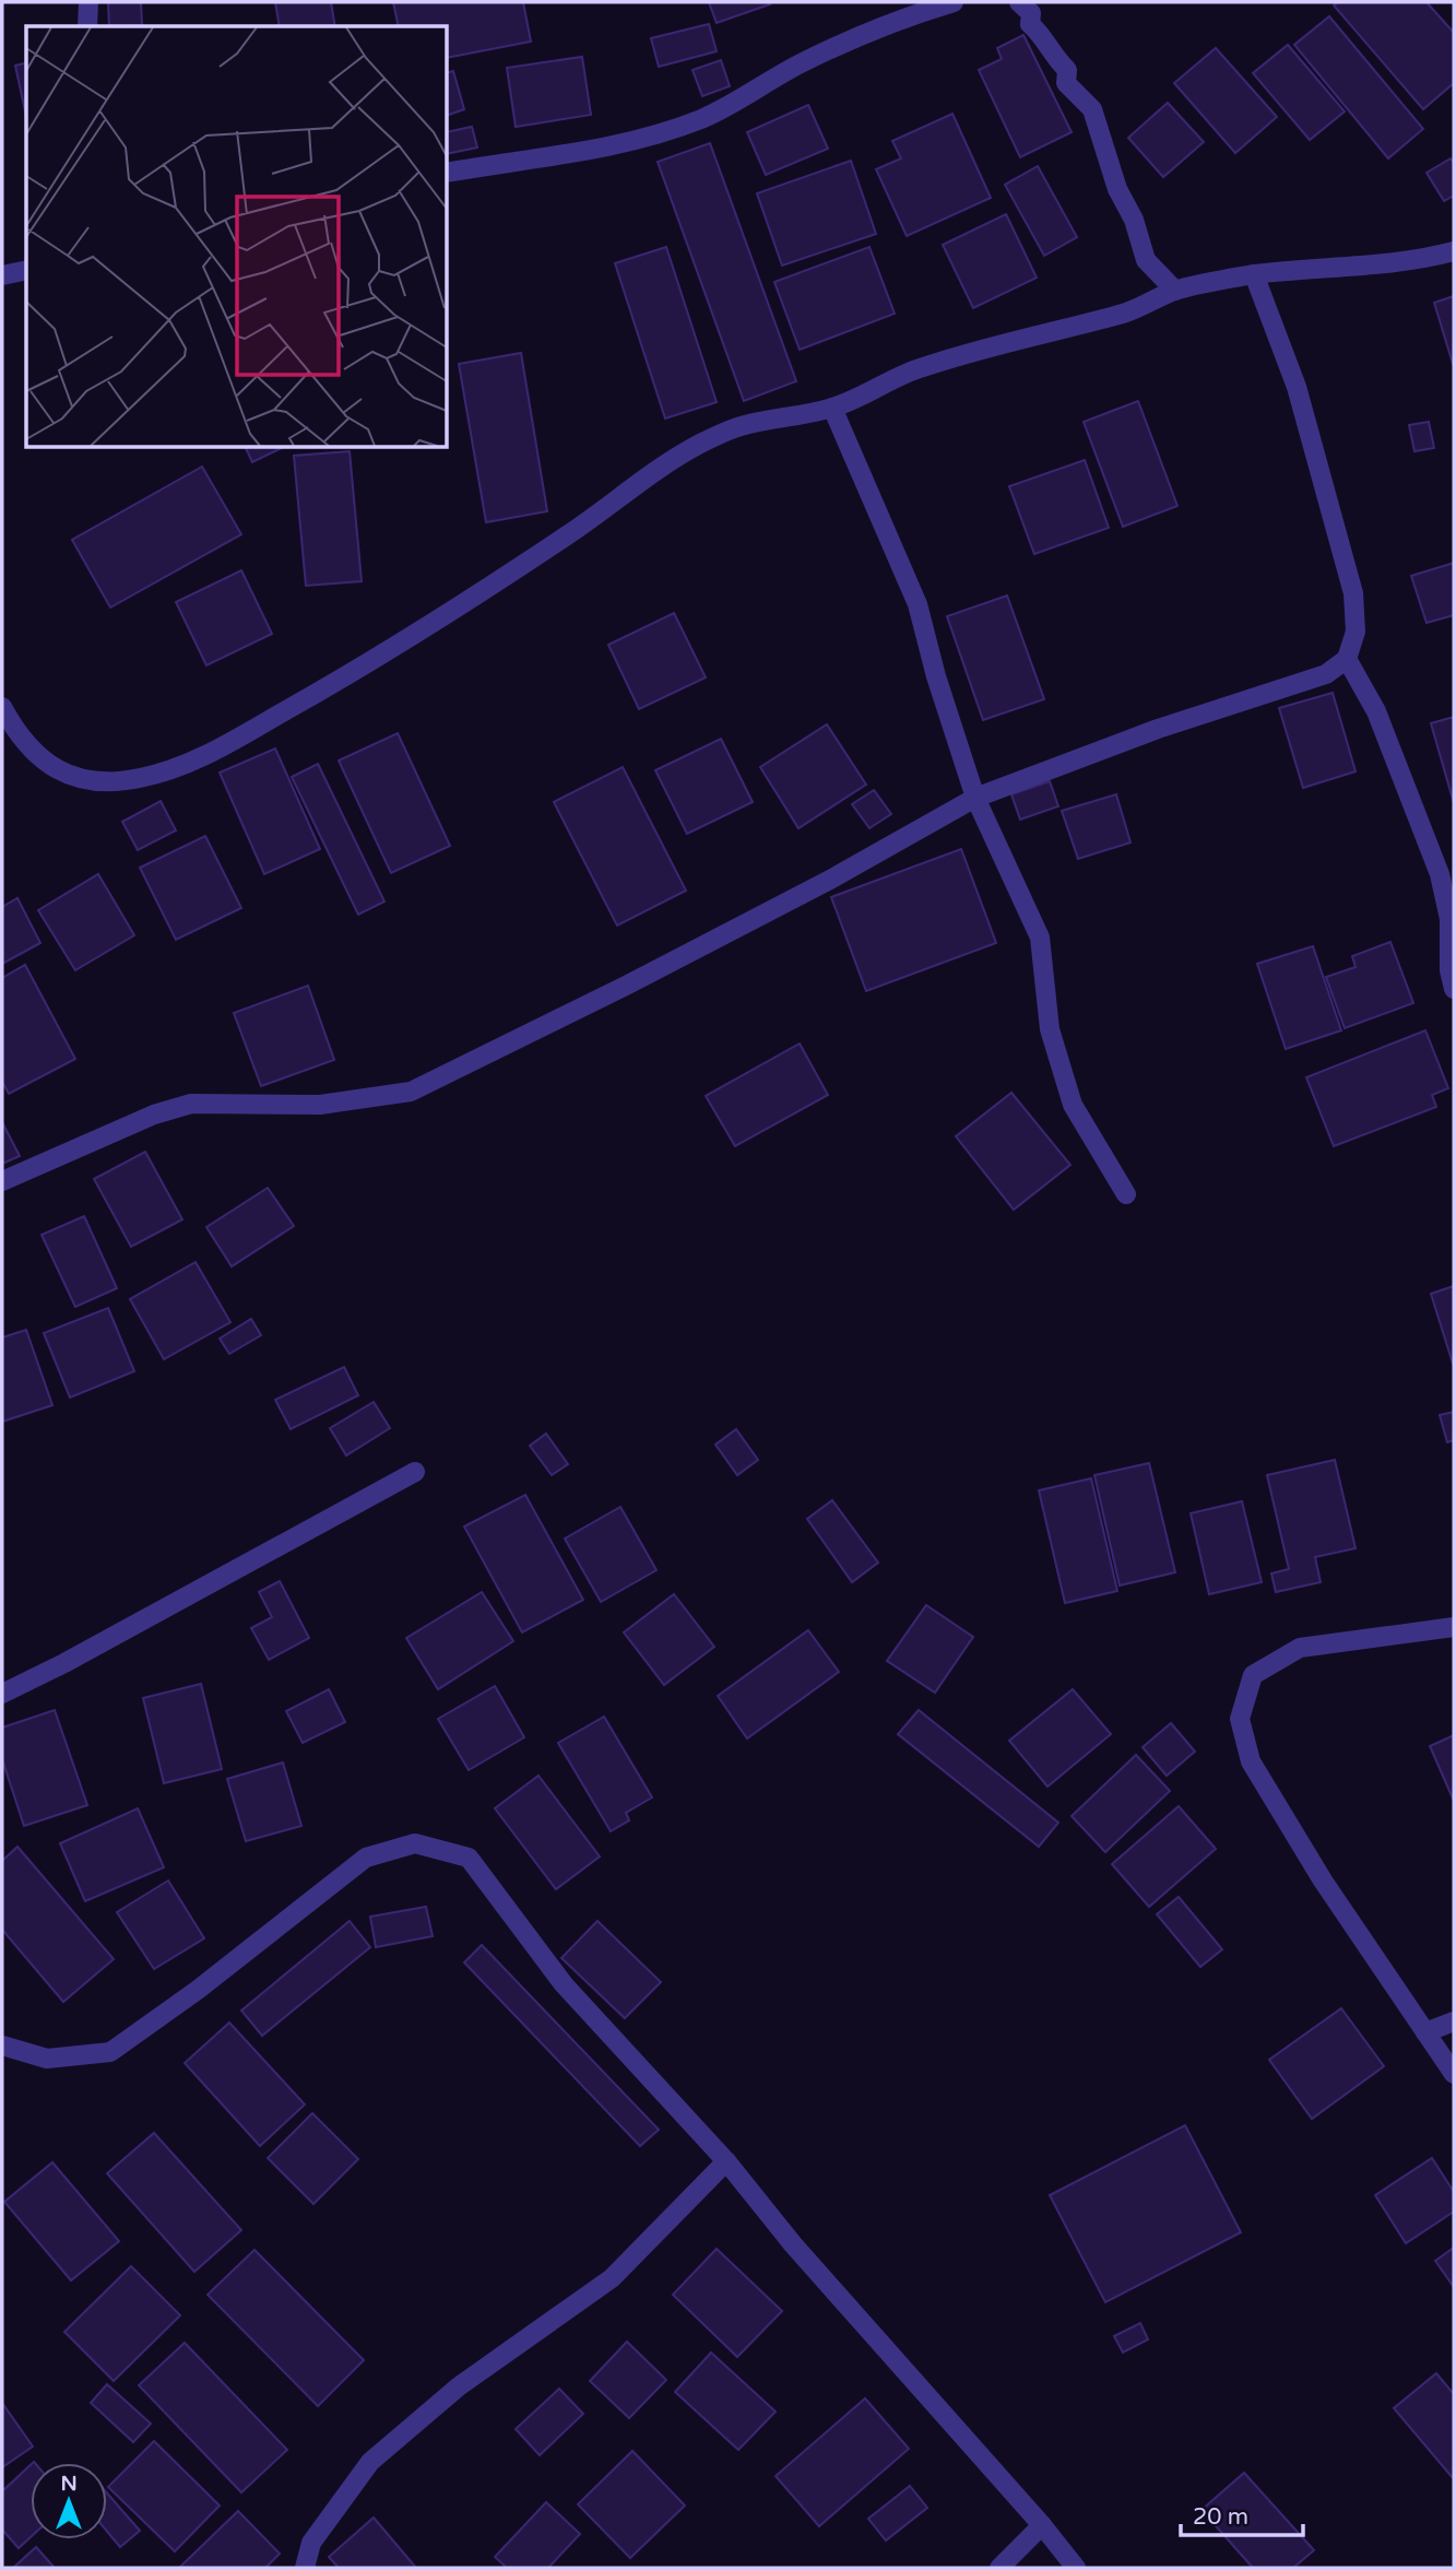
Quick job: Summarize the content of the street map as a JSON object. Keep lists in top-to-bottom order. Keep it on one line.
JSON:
{"scale_bar":"20 m","north":"top"}
